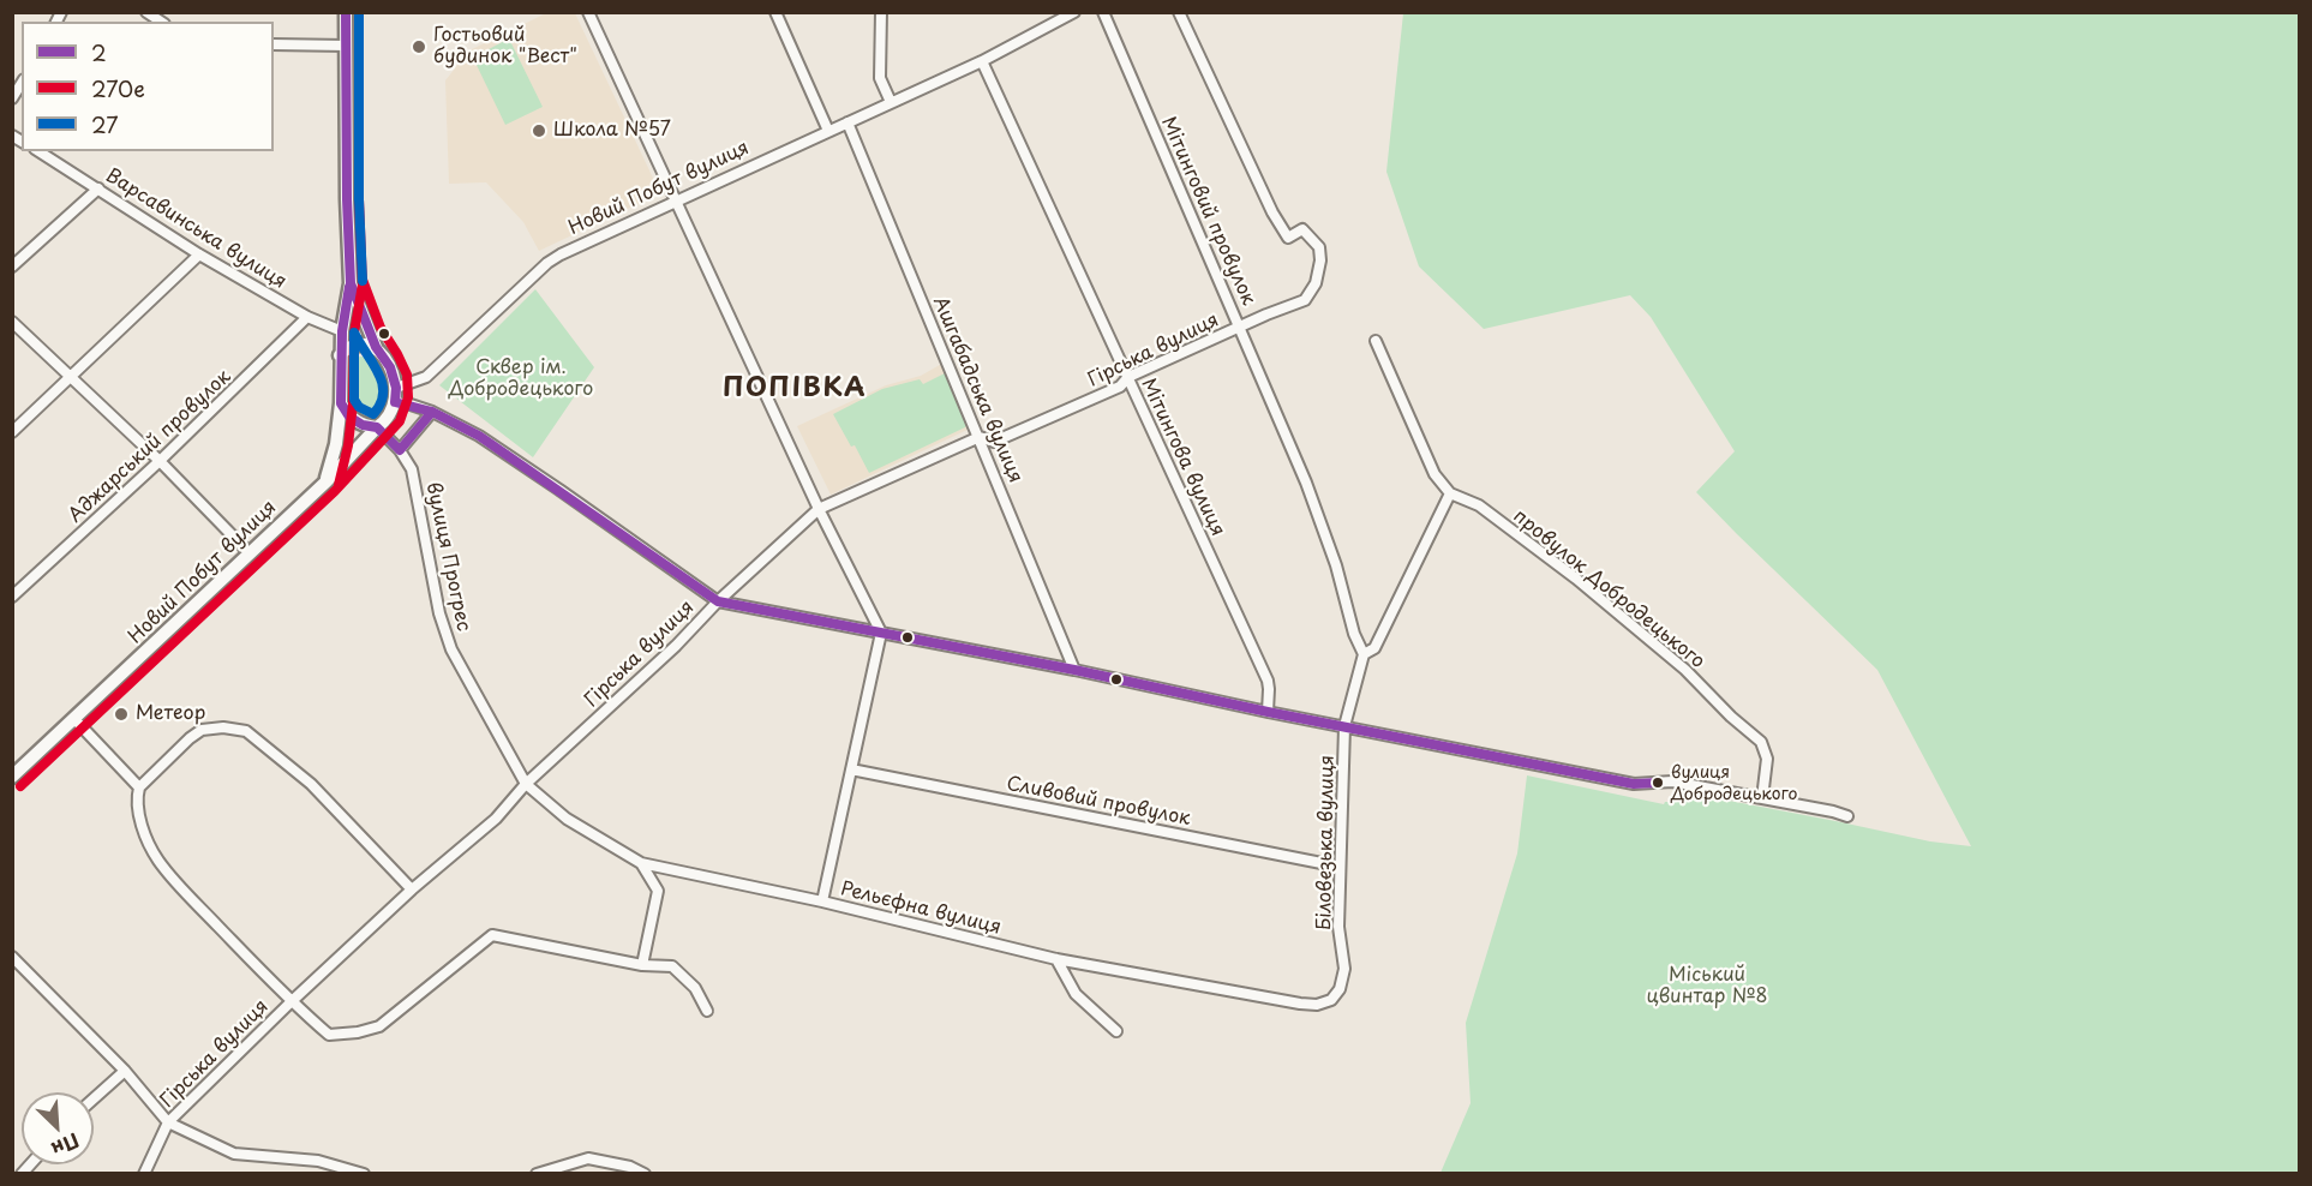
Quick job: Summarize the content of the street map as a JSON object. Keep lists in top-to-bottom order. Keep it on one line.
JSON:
{"streets":{"main road":["Новий Побут вулиця"],"street":["Мітинговий провулок","Варсавинська вулиця","Гірська вулиця","Ашгабадська вулиця","Аджарський провулок","Мітингова вулиця","вулиця Прогрес","провулок Добродецького","Сливовий провулок","Біловезька вулиця","Рельєфна вулиця"]},"crossings":[["Новий Побут вулиця","Ашгабадська вулиця"],["Новий Побут вулиця","Мітингова вулиця"],["Мітинговий провулок","Гірська вулиця"],["Мітинговий провулок","Біловезька вулиця"],["Варсавинська вулиця","Аджарський провулок"],["Гірська вулиця","Ашгабадська вулиця"],["Гірська вулиця","Мітингова вулиця"],["Гірська вулиця","вулиця Прогрес"],["Гірська вулиця","Рельєфна вулиця"],["вулиця Прогрес","Рельєфна вулиця"],["Сливовий провулок","Біловезька вулиця"],["Біловезька вулиця","Рельєфна вулиця"]],"districts":["ПОПІВКА"],"parks":["Сквер ім. Добродецького","Міський цвинтар №8"],"places":["Гостьовий будинок \"Вест\"","Школа №57","Метеор","вулиця Добродецького"],"lines":["transit line 2","transit line 270е","transit line 27"],"legend":["2","270е","27"],"north":"bottom right"}
